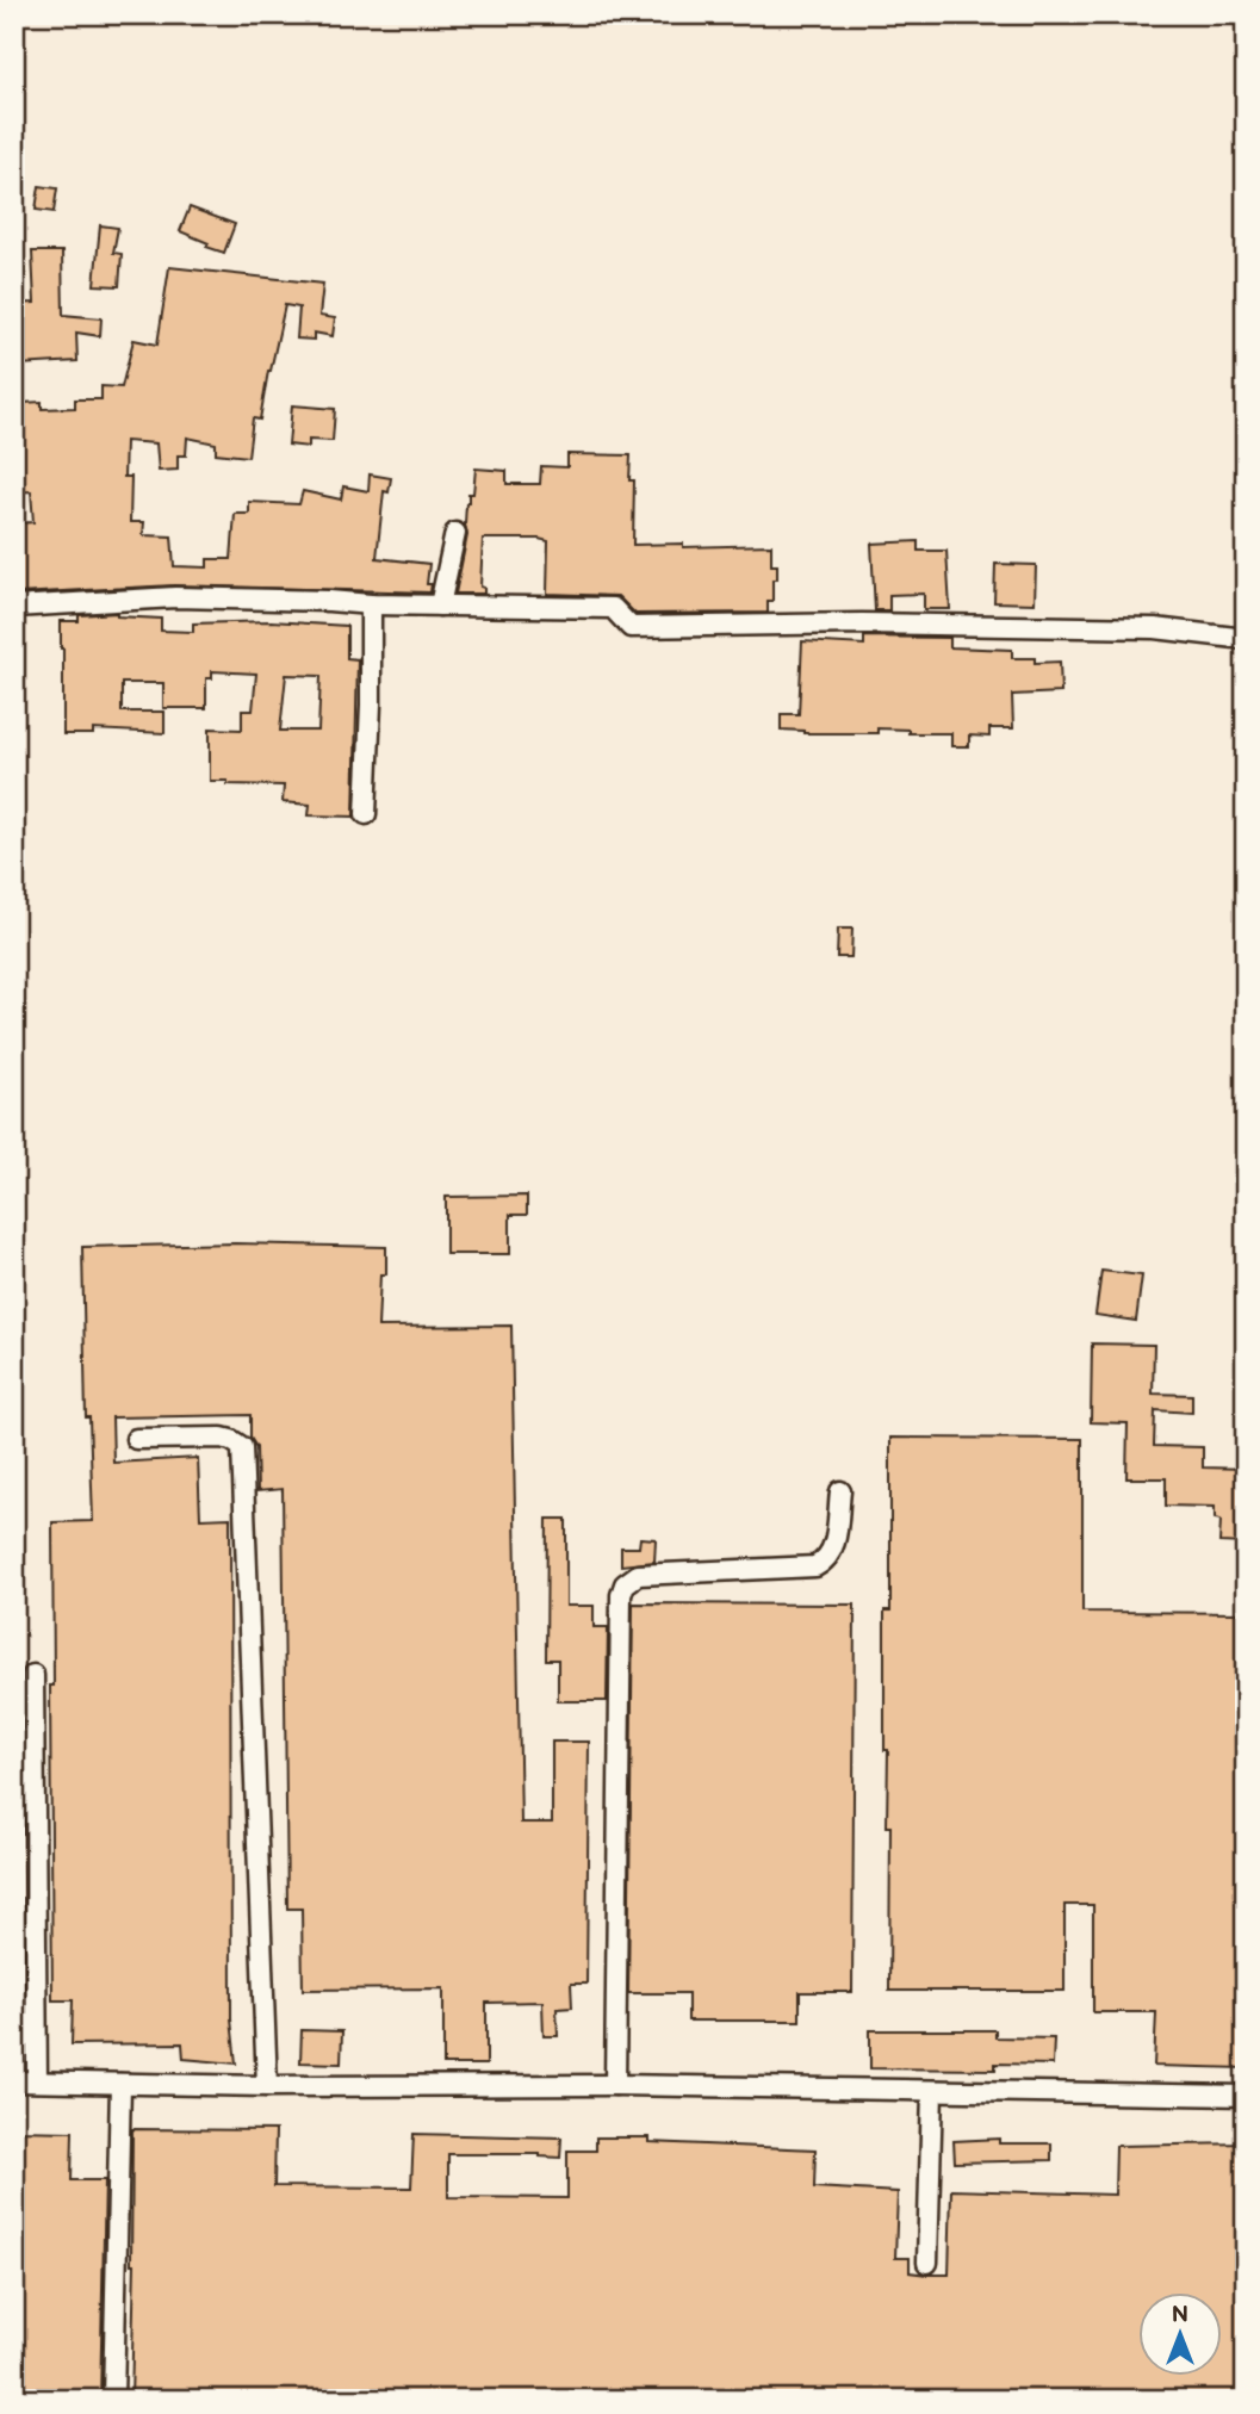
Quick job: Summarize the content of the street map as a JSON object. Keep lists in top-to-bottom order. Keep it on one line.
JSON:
{"north":"top"}
